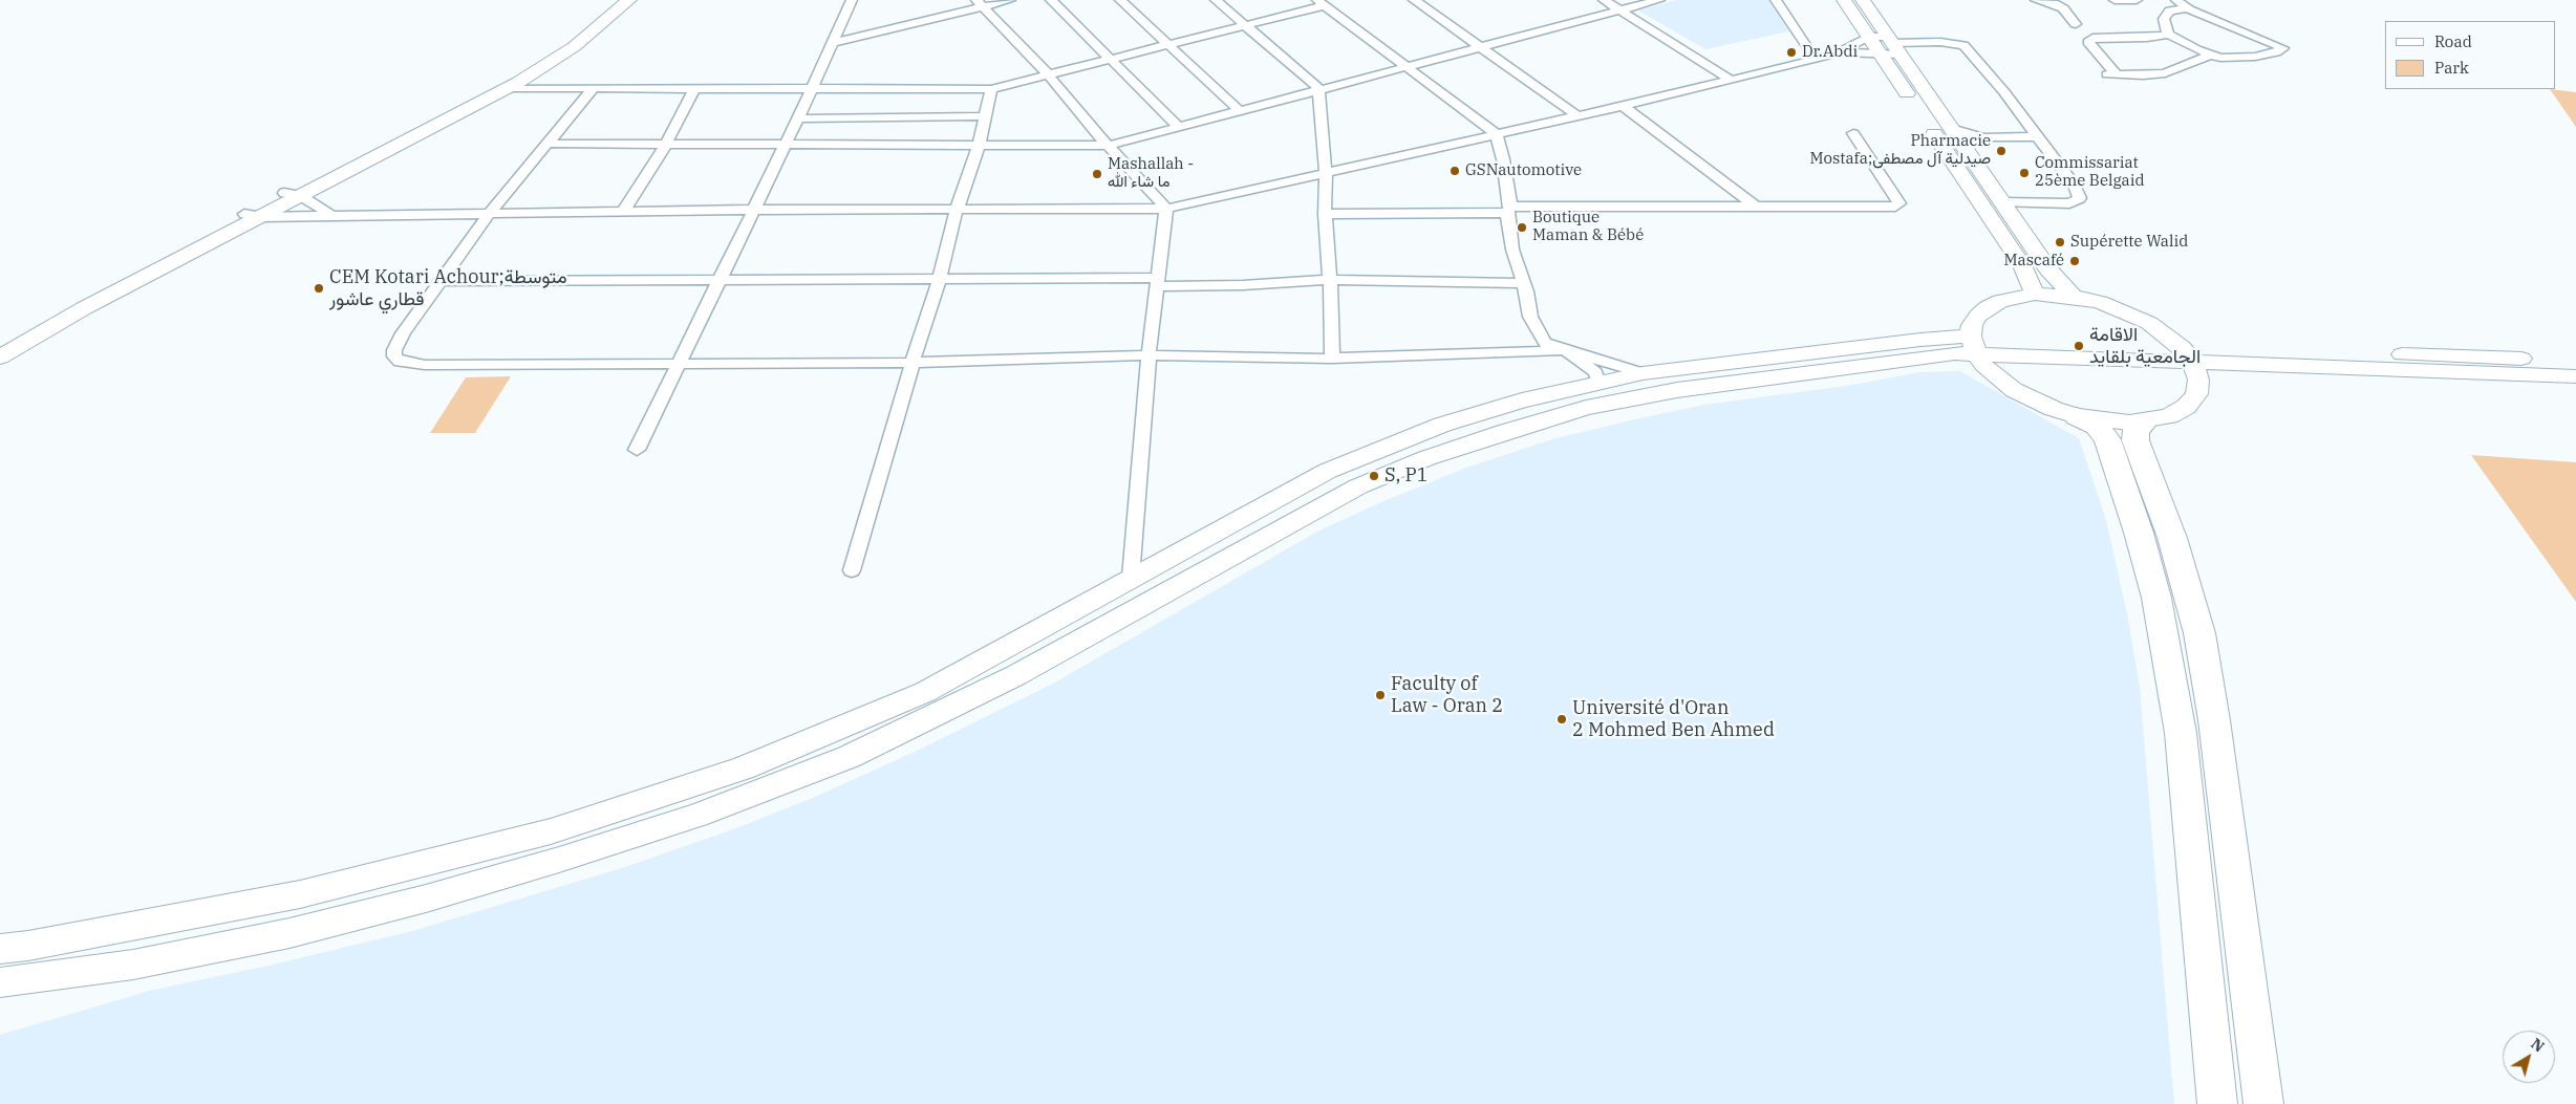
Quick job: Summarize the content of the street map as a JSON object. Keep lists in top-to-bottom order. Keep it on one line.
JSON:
{"places":["Dr.Abdi","Pharmacie Mostafa;صيدلية آل مصطفى","GSNautomotive","Commissariat 25ème Belgaid","Mashallah - ما شاء الله","Boutique Maman & Bébé","Supérette Walid","Mascafé","CEM Kotari Achour;متوسطة قطاري عاشور","الاقامة الجامعية بلقايد","S, P1","Faculty of Law - Oran 2","Université d'Oran 2 Mohmed Ben Ahmed"],"legend":["Road","Park"],"north":"top right"}
